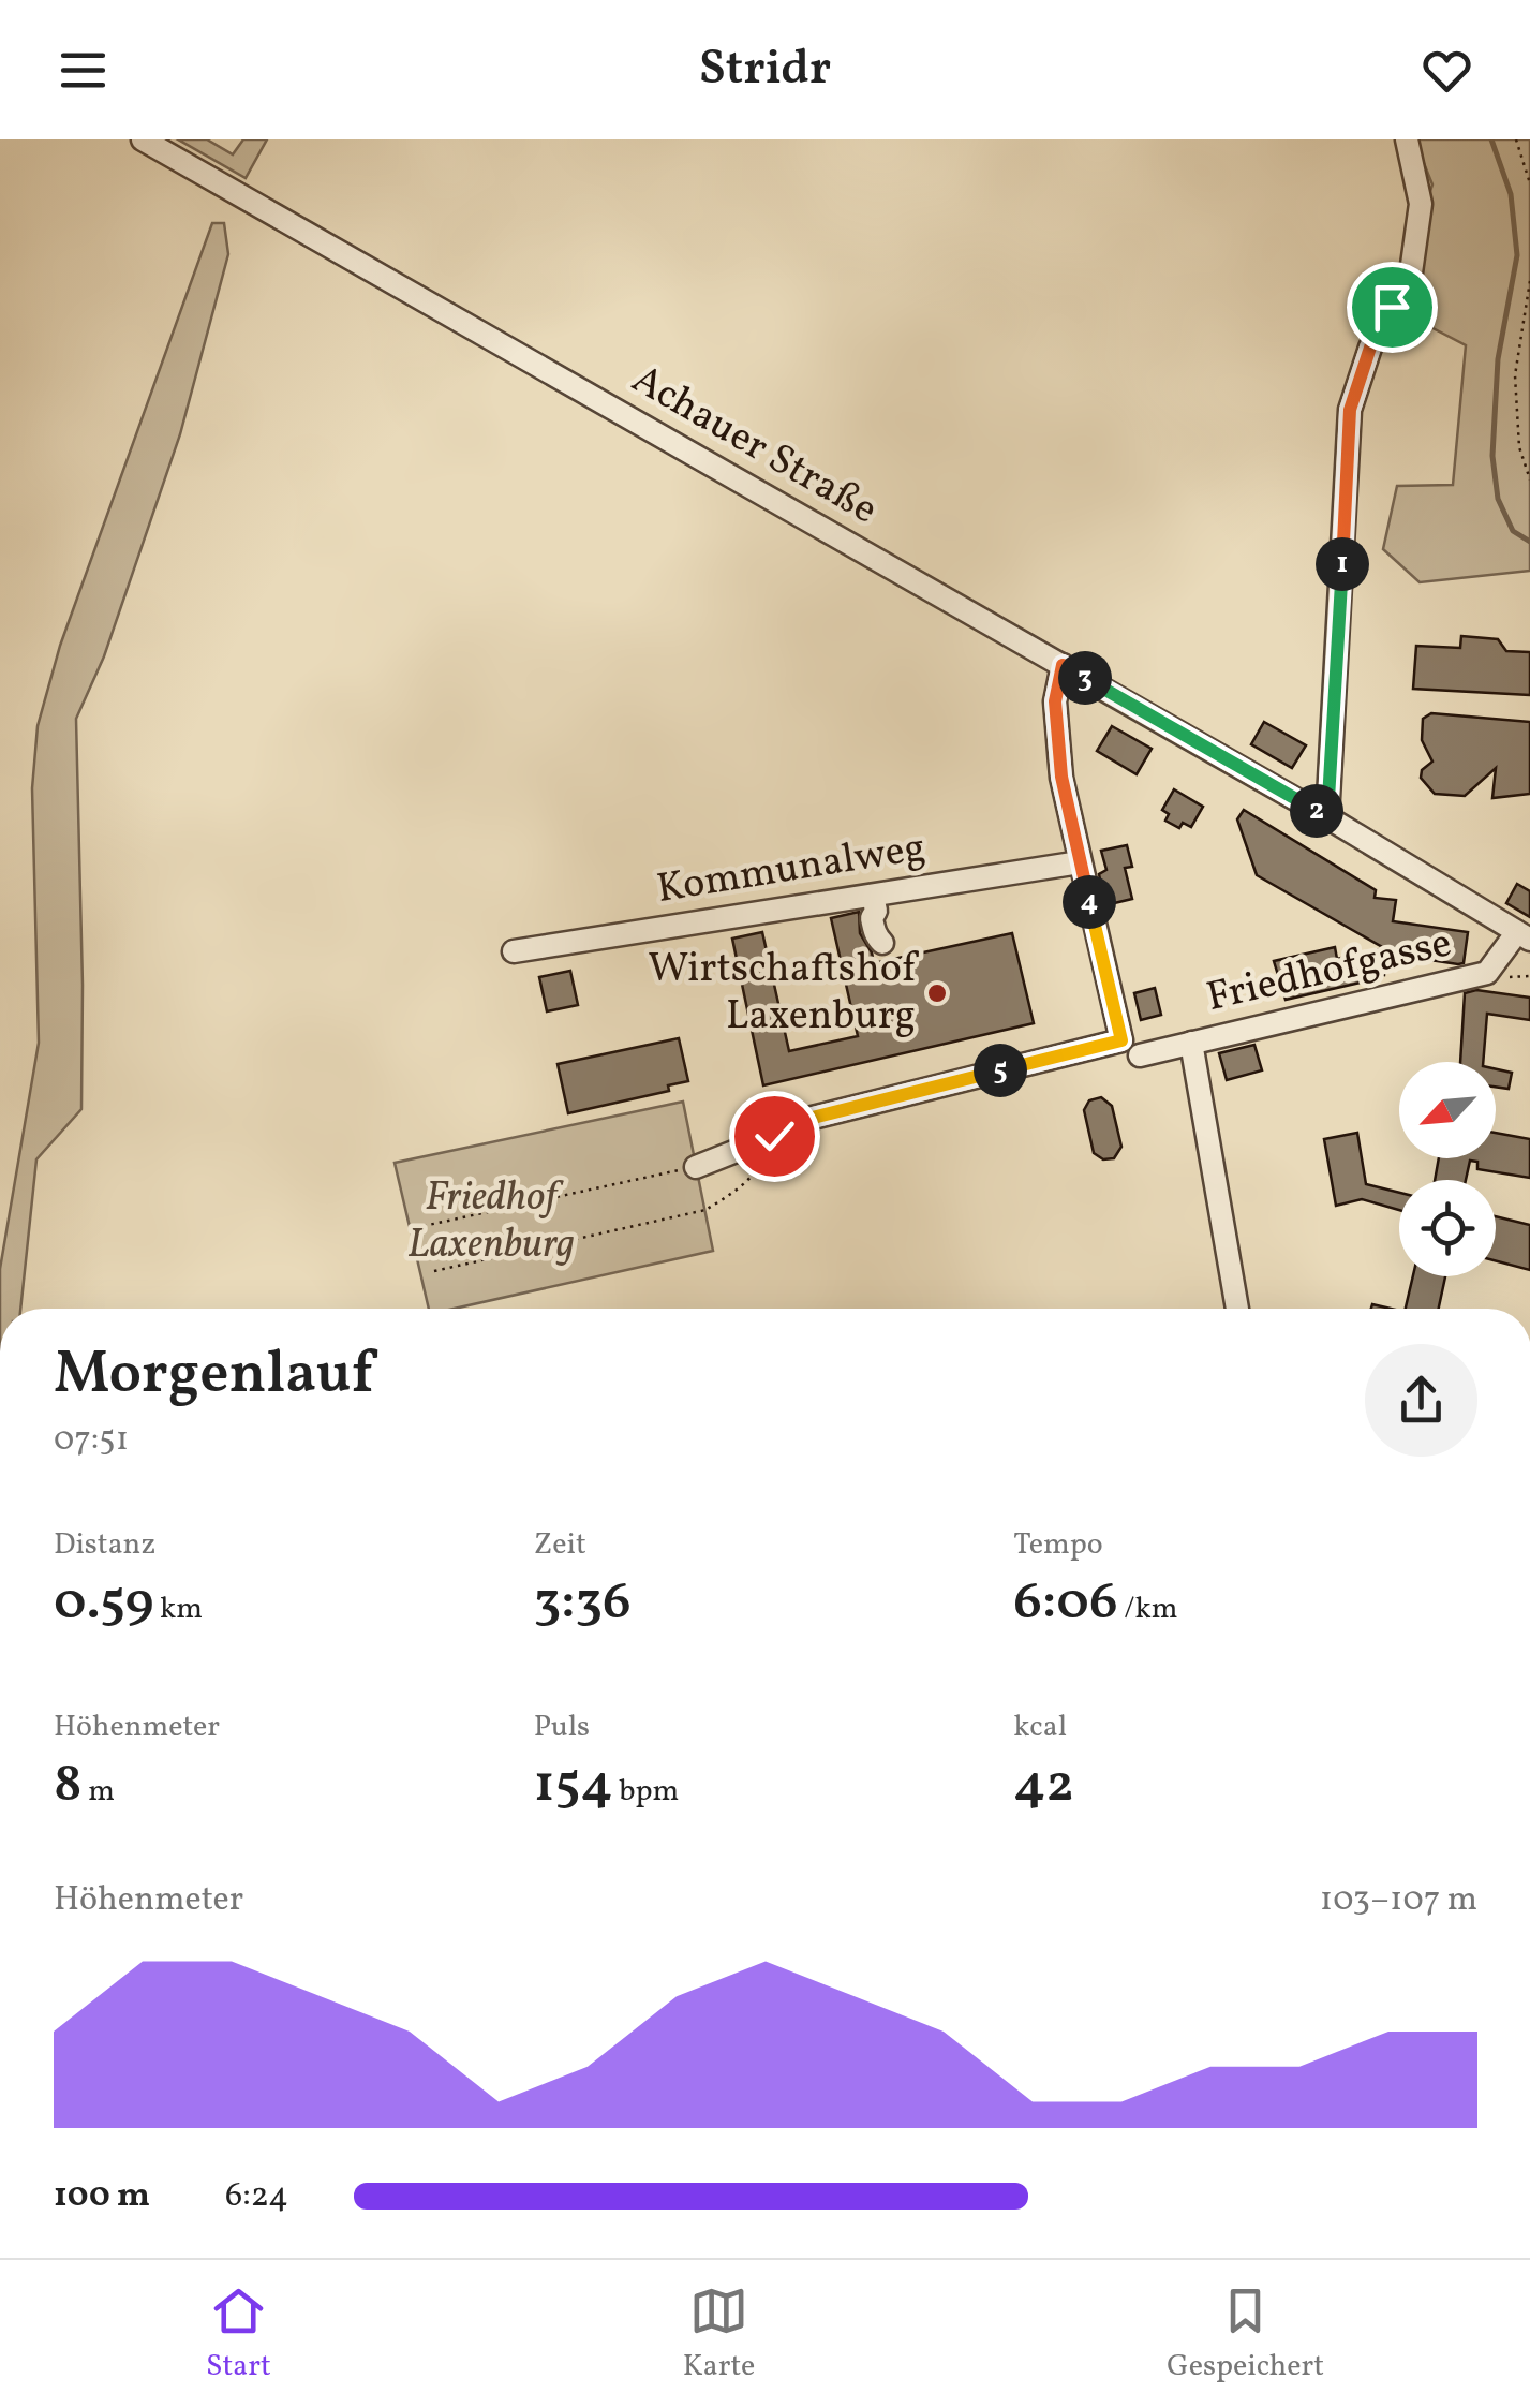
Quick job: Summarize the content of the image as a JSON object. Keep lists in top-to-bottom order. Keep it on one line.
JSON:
{"streets":{"street":["Achauer Straße","Kommunalweg","Friedhofgasse"]},"crossings":[["Achauer Straße","Friedhofgasse"]],"parks":["Friedhof Laxenburg"],"places":["Wirtschaftshof Laxenburg"],"north":"bottom left","page":{"header":"Stridr","pins":["1","3","2","4","5"],"heading":["Morgenlauf","07:51"],"stats":[["Distanz","0.59 km"],["Zeit","3:36"],["Tempo","6:06 /km"],["Höhenmeter","8 m"],["Puls","154 bpm"],["kcal","42"]],"chart":["Höhenmeter","103–107 m"],"list":[{"name":"100 m","note":"6:24"}],"tabs":["Start","Karte","Gespeichert"]}}
